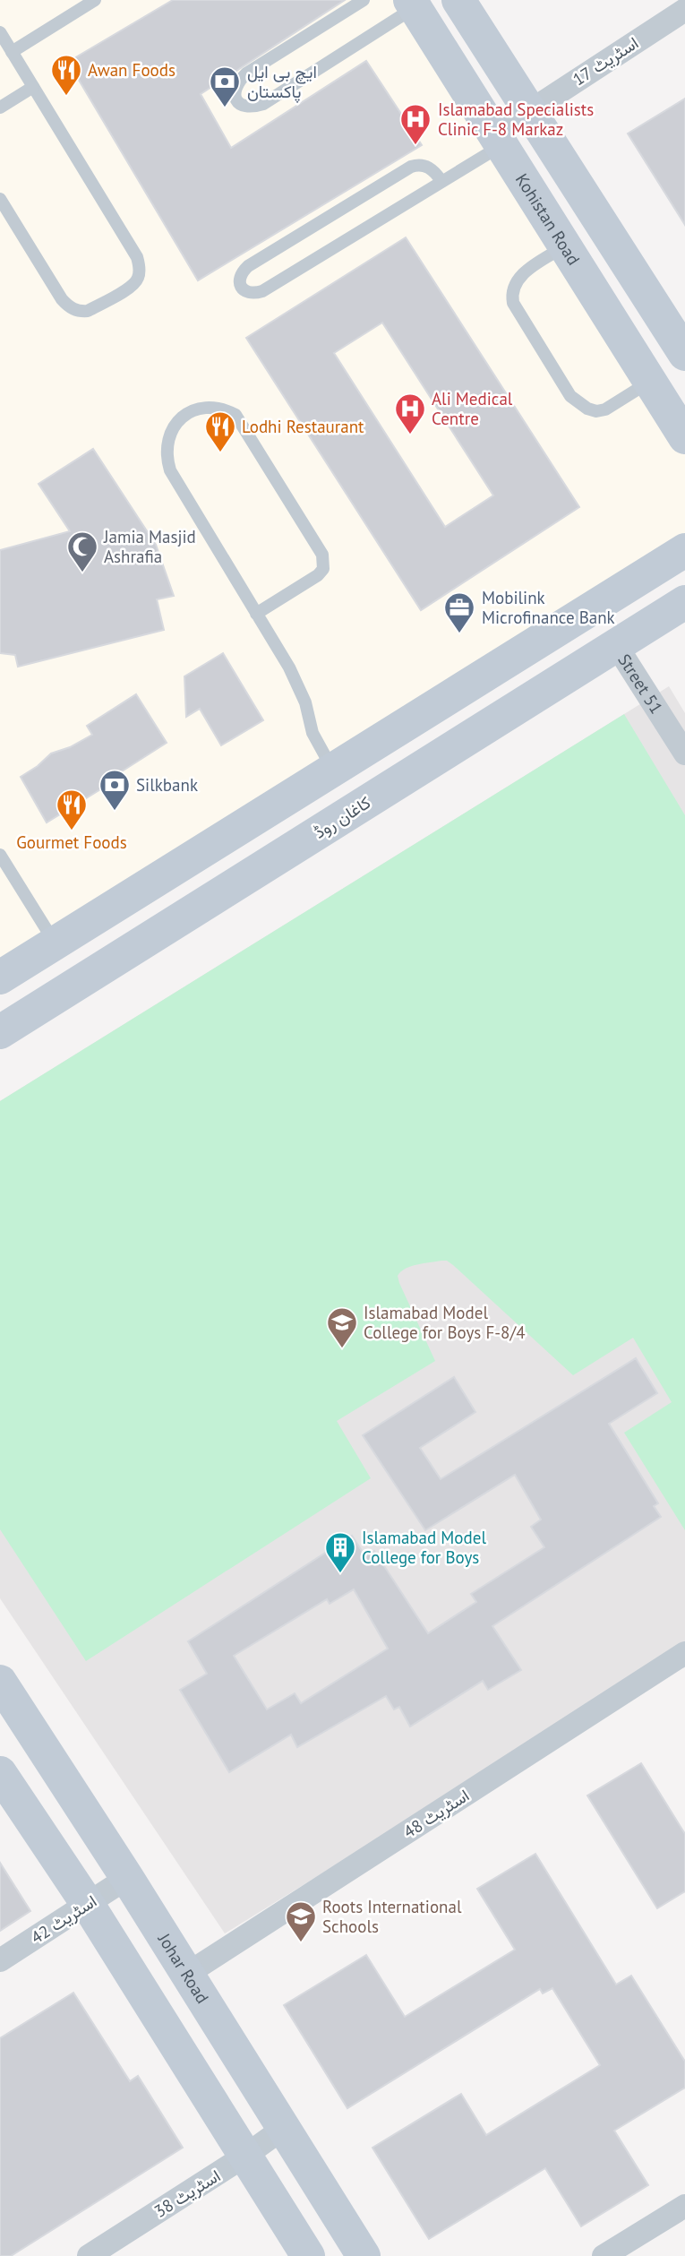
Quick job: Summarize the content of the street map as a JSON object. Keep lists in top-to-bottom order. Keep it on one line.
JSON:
{"streets":{"street":["اسٹریٹ 17","Kohistan Road","Street 51","کاغان روڈ","اسٹریٹ 48","اسٹریٹ 42","Johar Road","اسٹریٹ 38"]},"crossings":[["اسٹریٹ 17","Kohistan Road"],["Street 51","کاغان روڈ"],["اسٹریٹ 48","Johar Road"],["اسٹریٹ 42","Johar Road"],["Johar Road","اسٹریٹ 38"]],"places":{"restaurant":["Awan Foods","Lodhi Restaurant","Gourmet Foods"],"bank":["ایچ بی ایل پاکستان","Silkbank"],"hospital":["Islamabad Specialists Clinic F-8 Markaz","Ali Medical Centre"],"mosque":["Jamia Masjid Ashrafia"],"office":["Mobilink Microfinance Bank"],"school or university":["Islamabad Model College for Boys F-8/4","Roots International Schools"],"building":["Islamabad Model College for Boys"]}}
